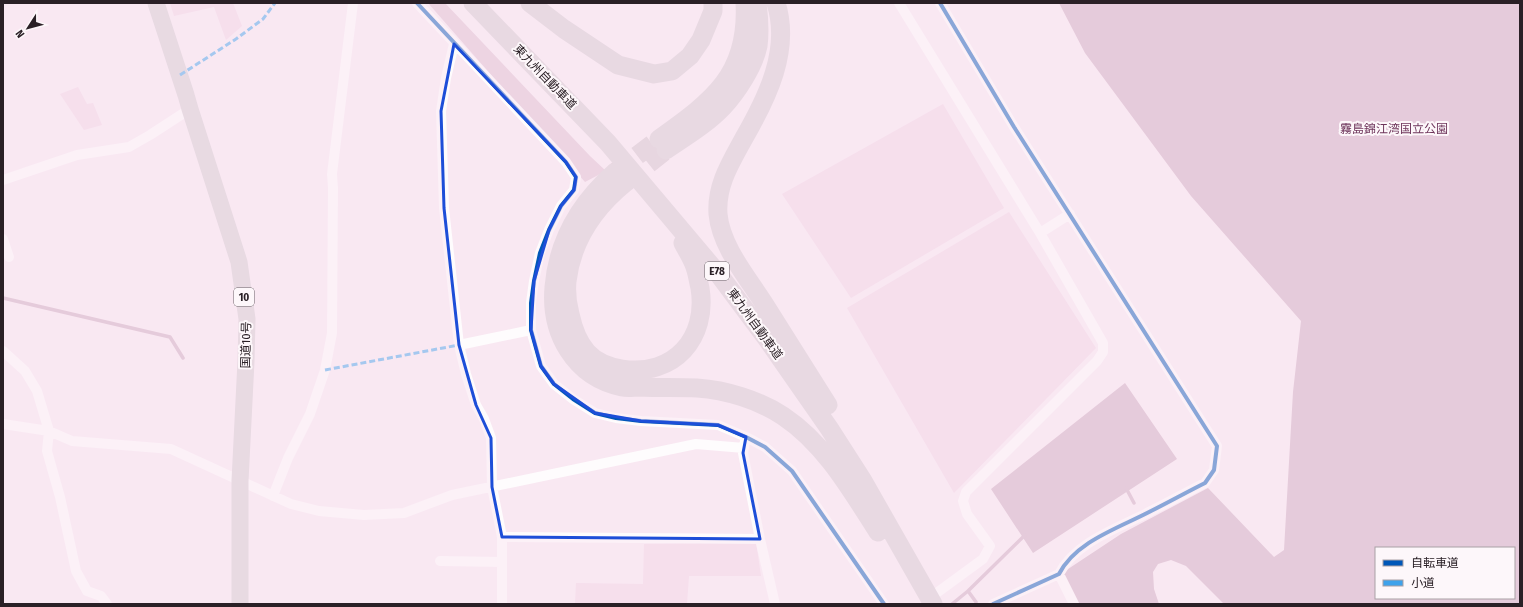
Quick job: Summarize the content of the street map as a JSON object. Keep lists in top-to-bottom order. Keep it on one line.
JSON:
{"streets":{"highway":["東九州自動車道","E78","10","国道10号"]},"parks":["霧島錦江湾国立公園"],"legend":["自転車道","小道"],"north":"bottom left"}
